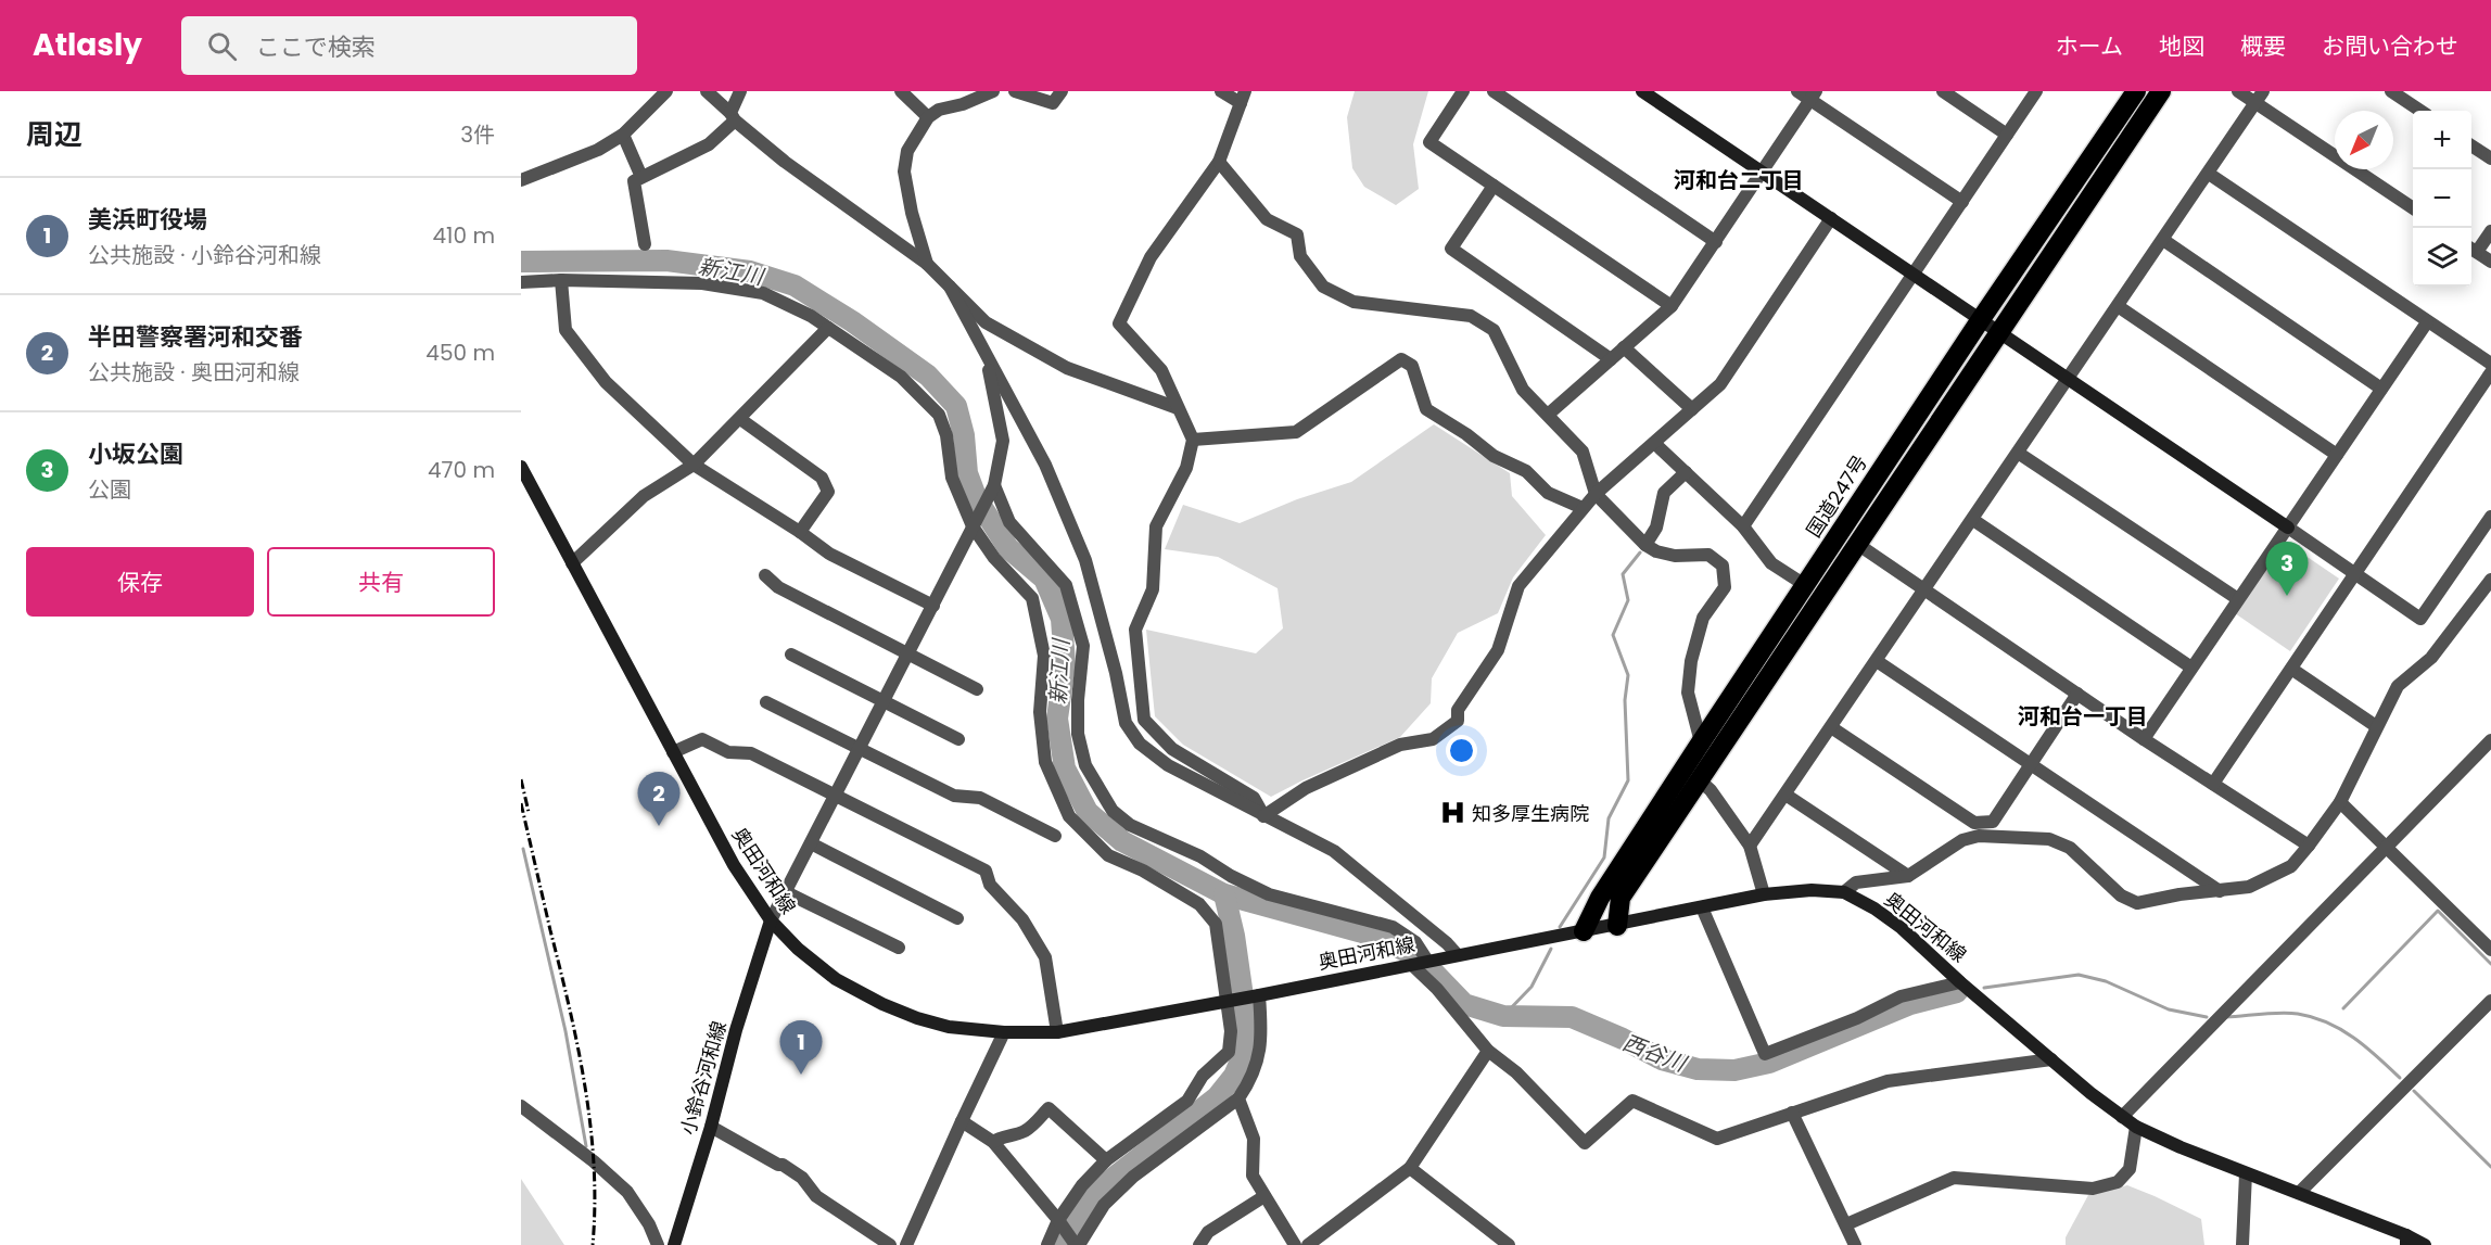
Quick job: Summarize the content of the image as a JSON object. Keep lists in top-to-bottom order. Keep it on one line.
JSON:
{"streets":{"highway":["国道247号"],"main road":["奥田河和線","小鈴谷河和線"]},"crossings":[["国道247号","奥田河和線"],["奥田河和線","小鈴谷河和線"]],"districts":["河和台二丁目","河和台一丁目"],"water":["新江川","西谷川"],"places":{"hospital":["知多厚生病院"]},"north":"bottom left","page":{"header":"Atlasly","search":"ここで検索","nav":["ホーム","地図","概要","お問い合わせ"],"heading":["周辺","3件"],"map_buttons":["+","−"],"list":[{"mark":"1","name":"美浜町役場","note":"公共施設 · 小鈴谷河和線","value":"410 m"},{"mark":"2","name":"半田警察署河和交番","note":"公共施設 · 奥田河和線","value":"450 m"},{"mark":"3","name":"小坂公園","note":"公園","value":"470 m"}],"buttons":["保存","共有"],"pins":["3","2","1"]}}
